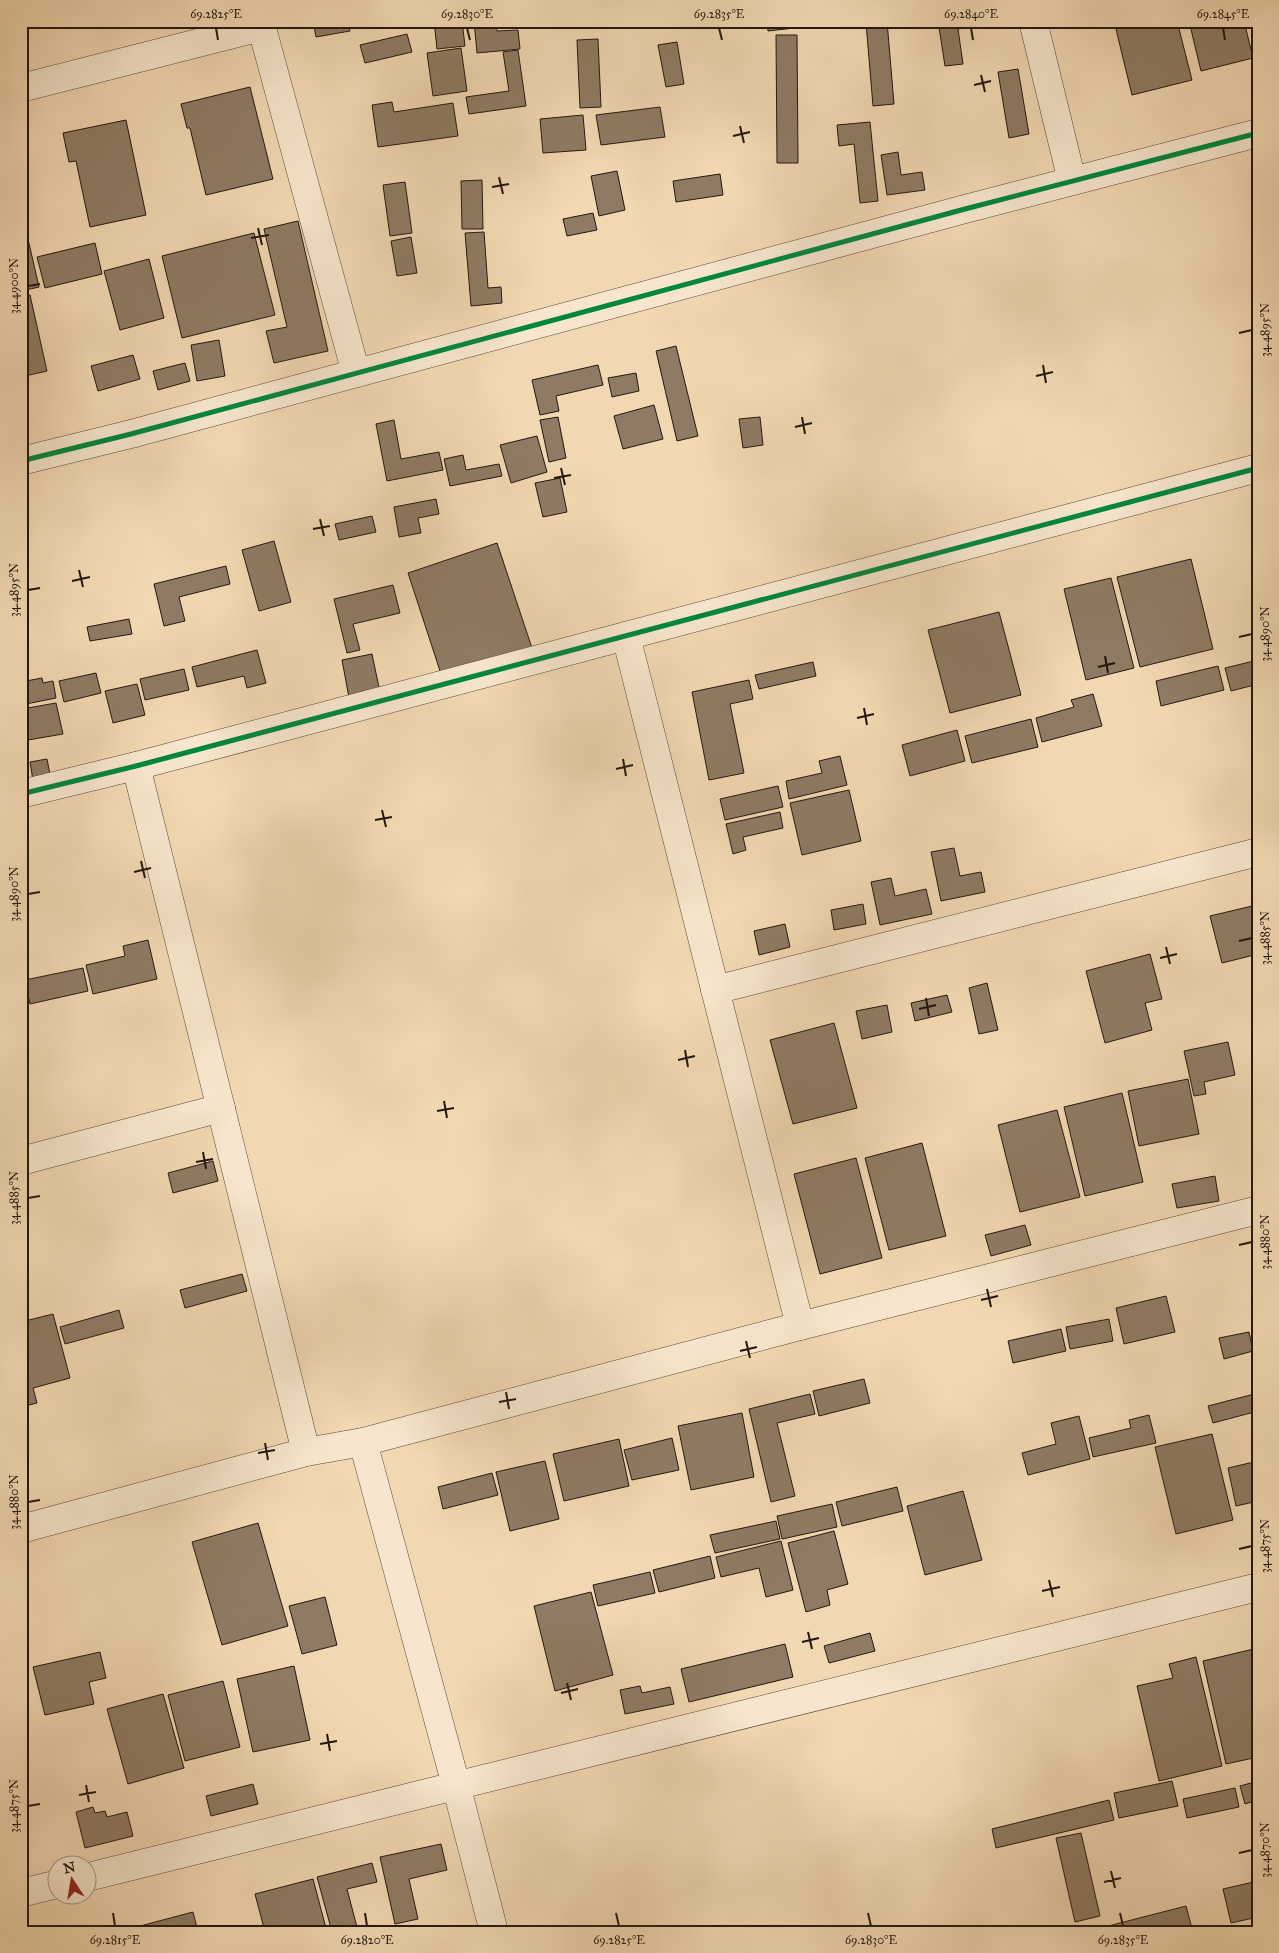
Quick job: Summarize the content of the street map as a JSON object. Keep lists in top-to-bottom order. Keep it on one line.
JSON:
{"north":"top","coordinates":["69.2825°E","69.2830°E","69.2835°E","69.2840°E","69.2845°E","34.4900°N","34.4895°N","34.4890°N","34.4885°N","34.4880°N","34.4875°N","34.4870°N","69.2815°E","69.2820°E"]}
